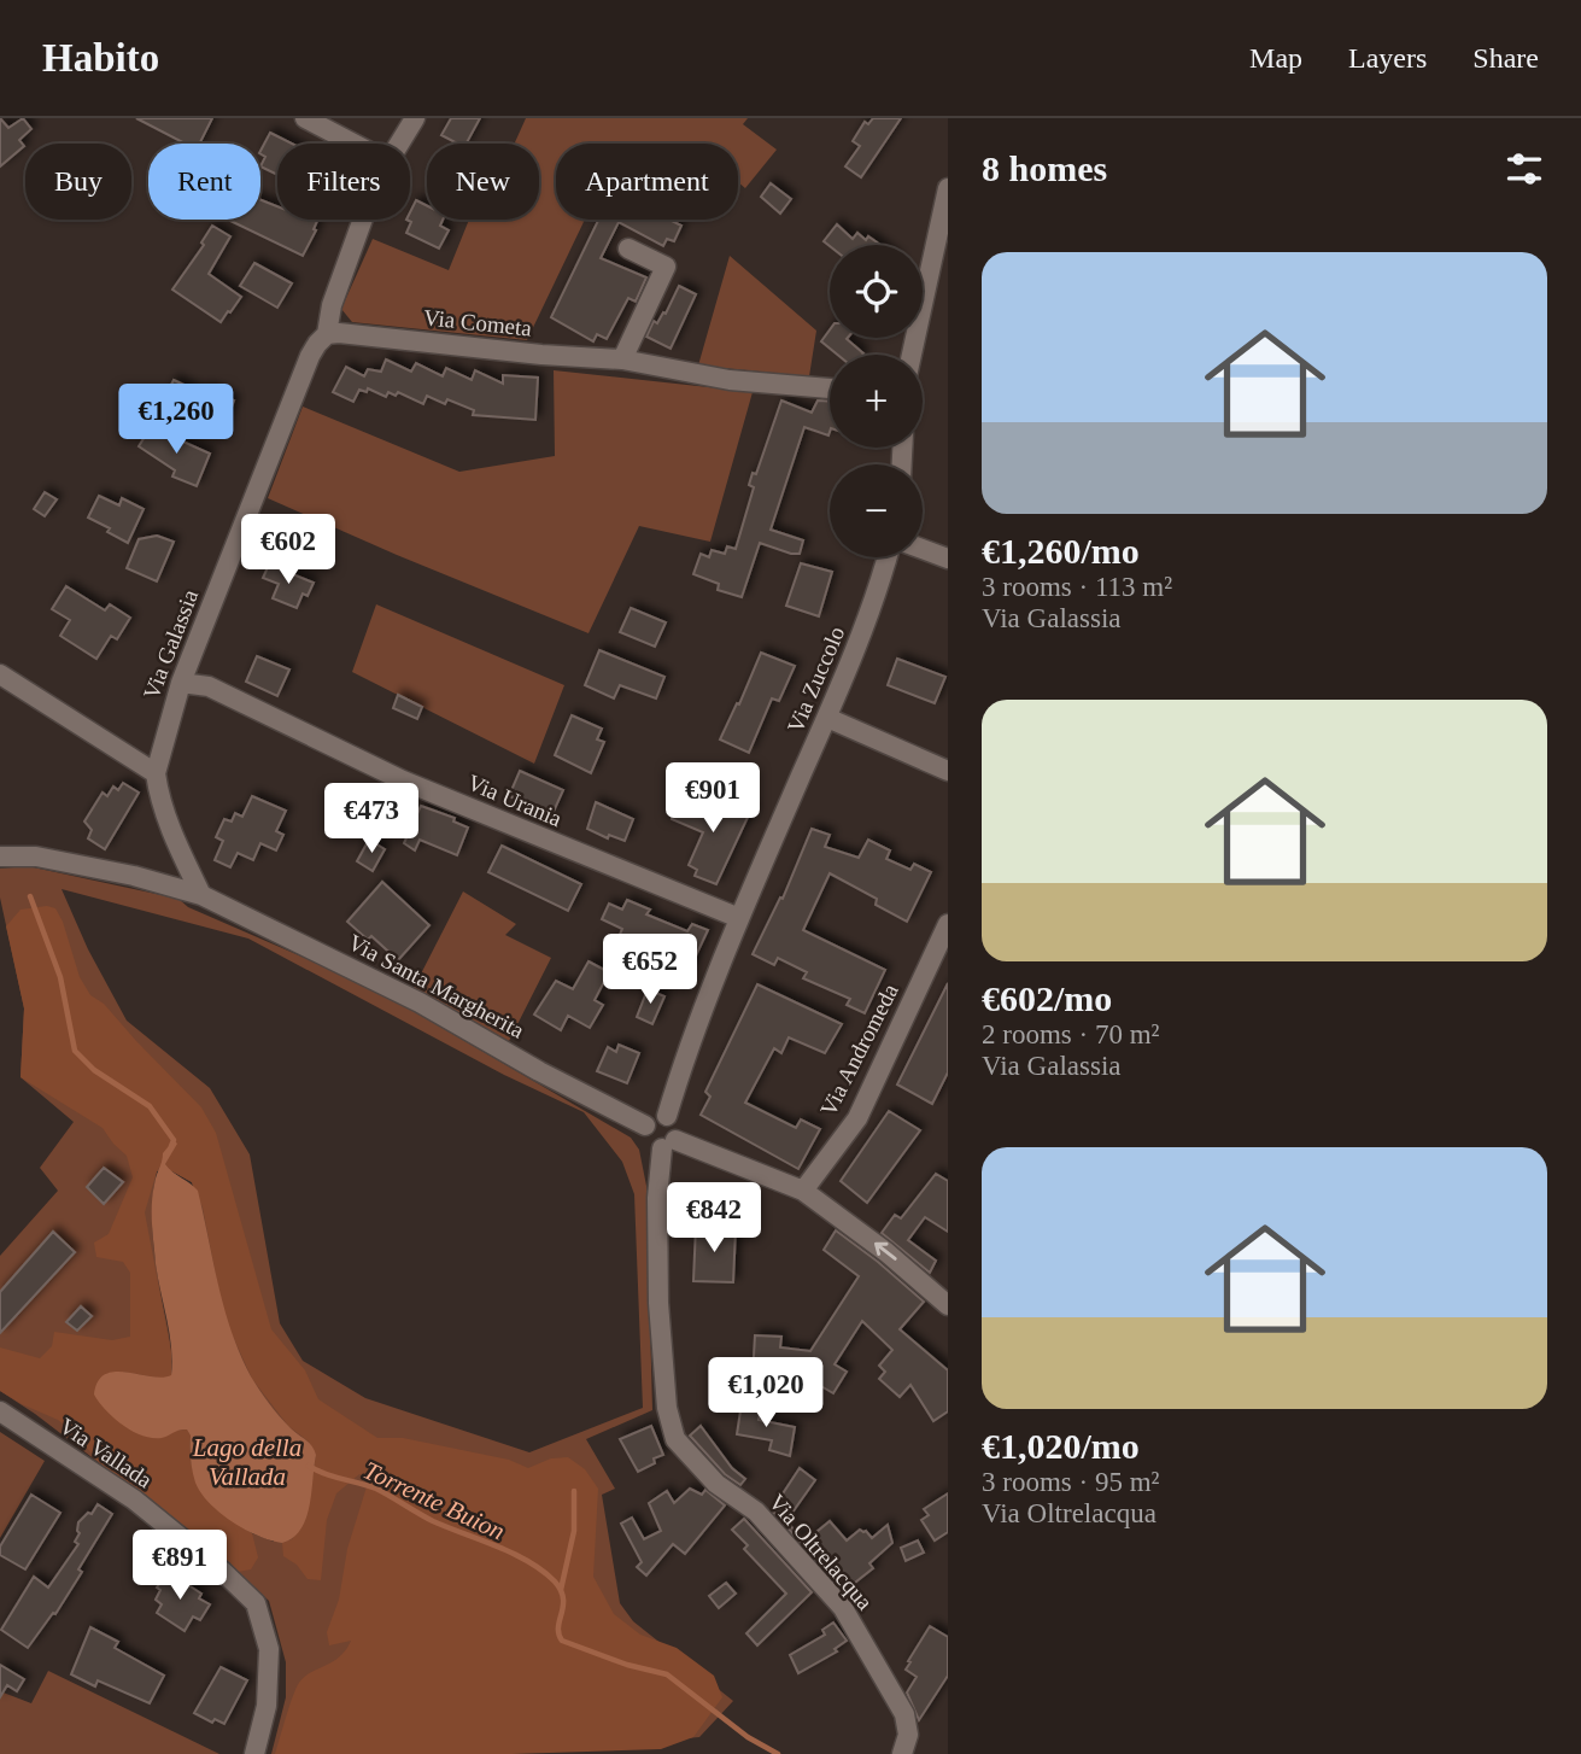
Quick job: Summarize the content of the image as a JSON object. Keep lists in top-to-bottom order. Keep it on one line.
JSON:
{"streets":{"street":["Via Cometa","Via Galassia","Via Zuccolo","Via Urania","Via Santa Margherita","Via Andromeda","Via Vallada","Via Oltrelacqua"]},"crossings":[["Via Cometa","Via Galassia"],["Via Galassia","Via Urania"],["Via Zuccolo","Via Urania"],["Via Zuccolo","Via Santa Margherita"],["Via Zuccolo","Via Oltrelacqua"],["Via Santa Margherita","Via Oltrelacqua"]],"water":["Lago della Vallada","Torrente Buion"],"page":{"header":"Habito","nav":["Map","Layers","Share"],"heading":"8 homes","chip":["Buy","Rent","Filters","New","Apartment"],"list":[{"name":"€1,260/mo","note":"3 rooms · 113 m² · Via Galassia"},{"name":"€602/mo","note":"2 rooms · 70 m² · Via Galassia"},{"name":"€1,020/mo","note":"3 rooms · 95 m² · Via Oltrelacqua"}],"map_buttons":["+","−"],"price":["€1,260","€602","€901","€473","€652","€842","€1,020","€891"]}}
